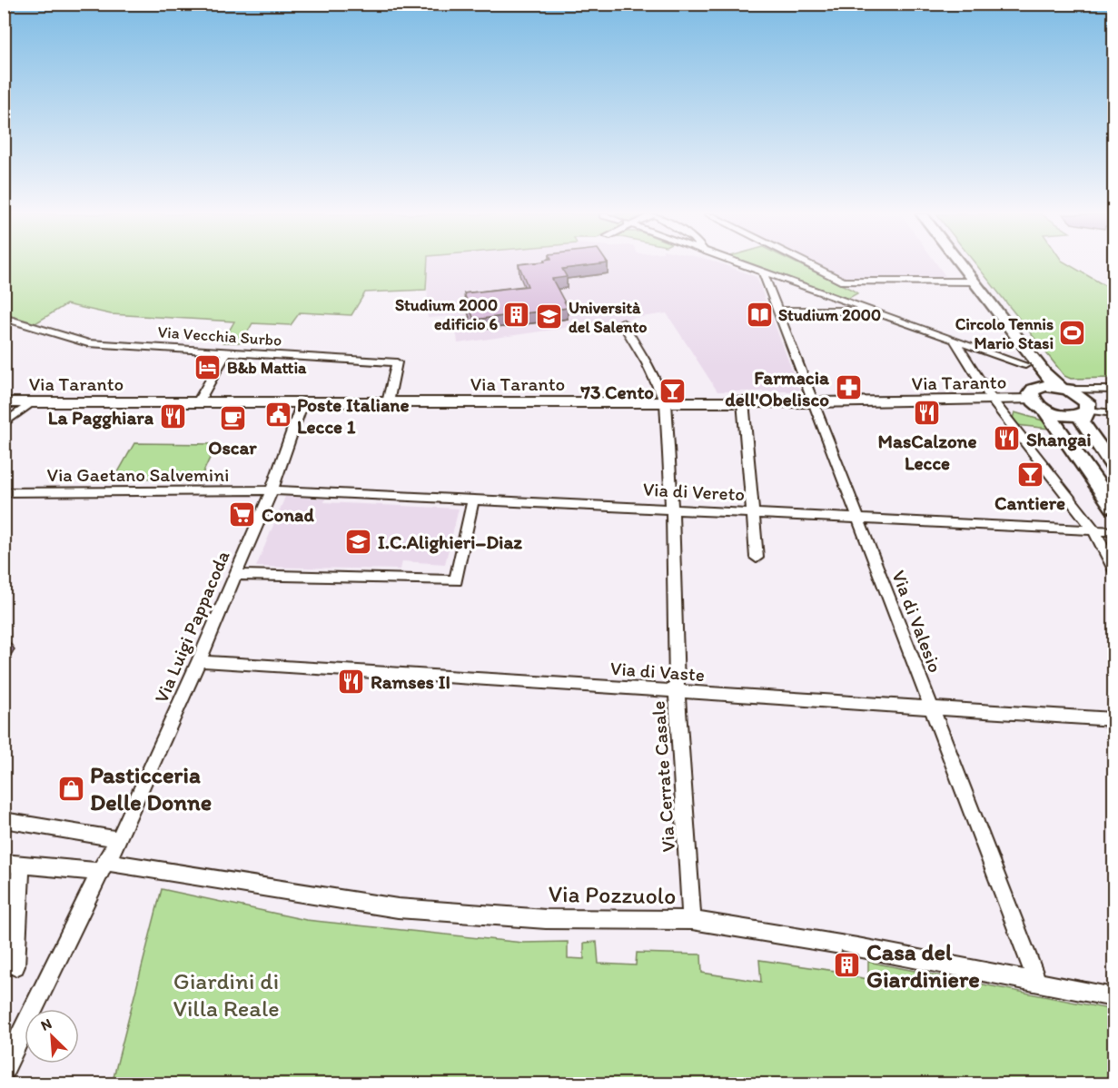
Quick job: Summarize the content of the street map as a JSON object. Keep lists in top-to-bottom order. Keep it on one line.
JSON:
{"streets":{"main road":["Via Taranto"],"street":["Via Vecchia Surbo","Via Gaetano Salvemini","Via di Vereto","Via di Valesio","Via Luigi Pappacoda","Via di Vaste","Via Cerrate Casale","Via Pozzuolo"]},"crossings":[["Via Vecchia Surbo","Via Taranto"],["Via Taranto","Via di Valesio"],["Via Taranto","Via Luigi Pappacoda"],["Via Taranto","Via Cerrate Casale"],["Via Gaetano Salvemini","Via di Vereto"],["Via Gaetano Salvemini","Via Luigi Pappacoda"],["Via di Vereto","Via di Valesio"],["Via di Vereto","Via Luigi Pappacoda"],["Via di Vereto","Via Cerrate Casale"],["Via di Valesio","Via di Vaste"],["Via di Valesio","Via Pozzuolo"],["Via Luigi Pappacoda","Via di Vaste"],["Via Luigi Pappacoda","Via Pozzuolo"],["Via di Vaste","Via Cerrate Casale"],["Via Cerrate Casale","Via Pozzuolo"]],"parks":["Giardini di Villa Reale"],"places":{"building":["Studium 2000 edificio 6","Casa del Giardiniere"],"library":["Studium 2000"],"school or university":["Università del Salento","I.C.Alighieri–Diaz"],"sports":["Circolo Tennis Mario Stasi"],"hotel":["B&b Mattia"],"pharmacy":["Farmacia dell'Obelisco"],"bar":["73 Cento","Cantiere"],"restaurant":["MasCalzone Lecce","La Pagghiara","Shangai","Ramses II"],"public building":["Poste Italiane Lecce 1"],"cafe":["Oscar"],"supermarket":["Conad"],"shop":["Pasticceria Delle Donne"]},"north":"top left"}
